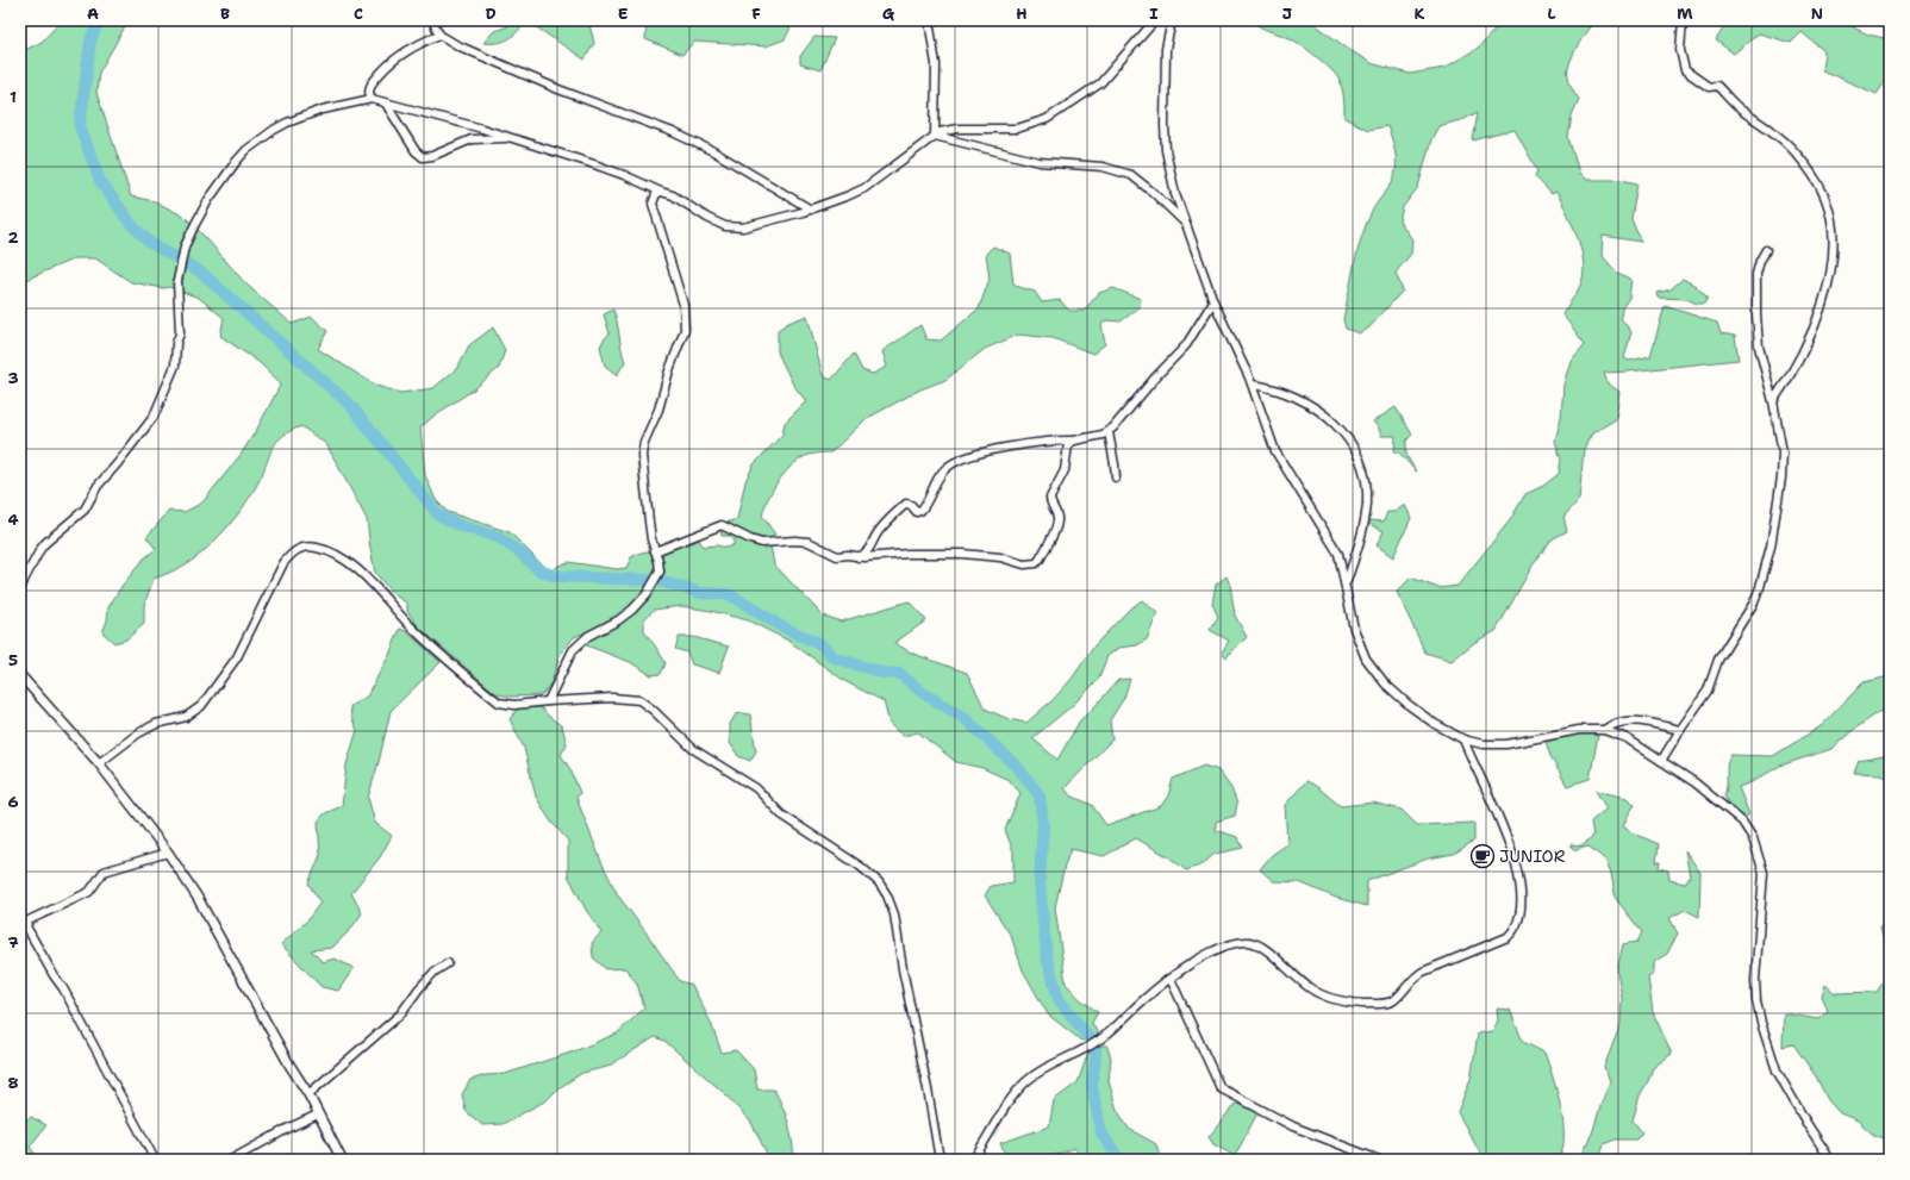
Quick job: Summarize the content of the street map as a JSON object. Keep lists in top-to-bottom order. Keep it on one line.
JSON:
{"places":{"cafe":["JUNIOR"]},"grid":{"columns":["A","B","C","D","E","F","G","H","I","J","K","L","M","N"],"rows":["1","2","3","4","5","6","7","8"]}}
